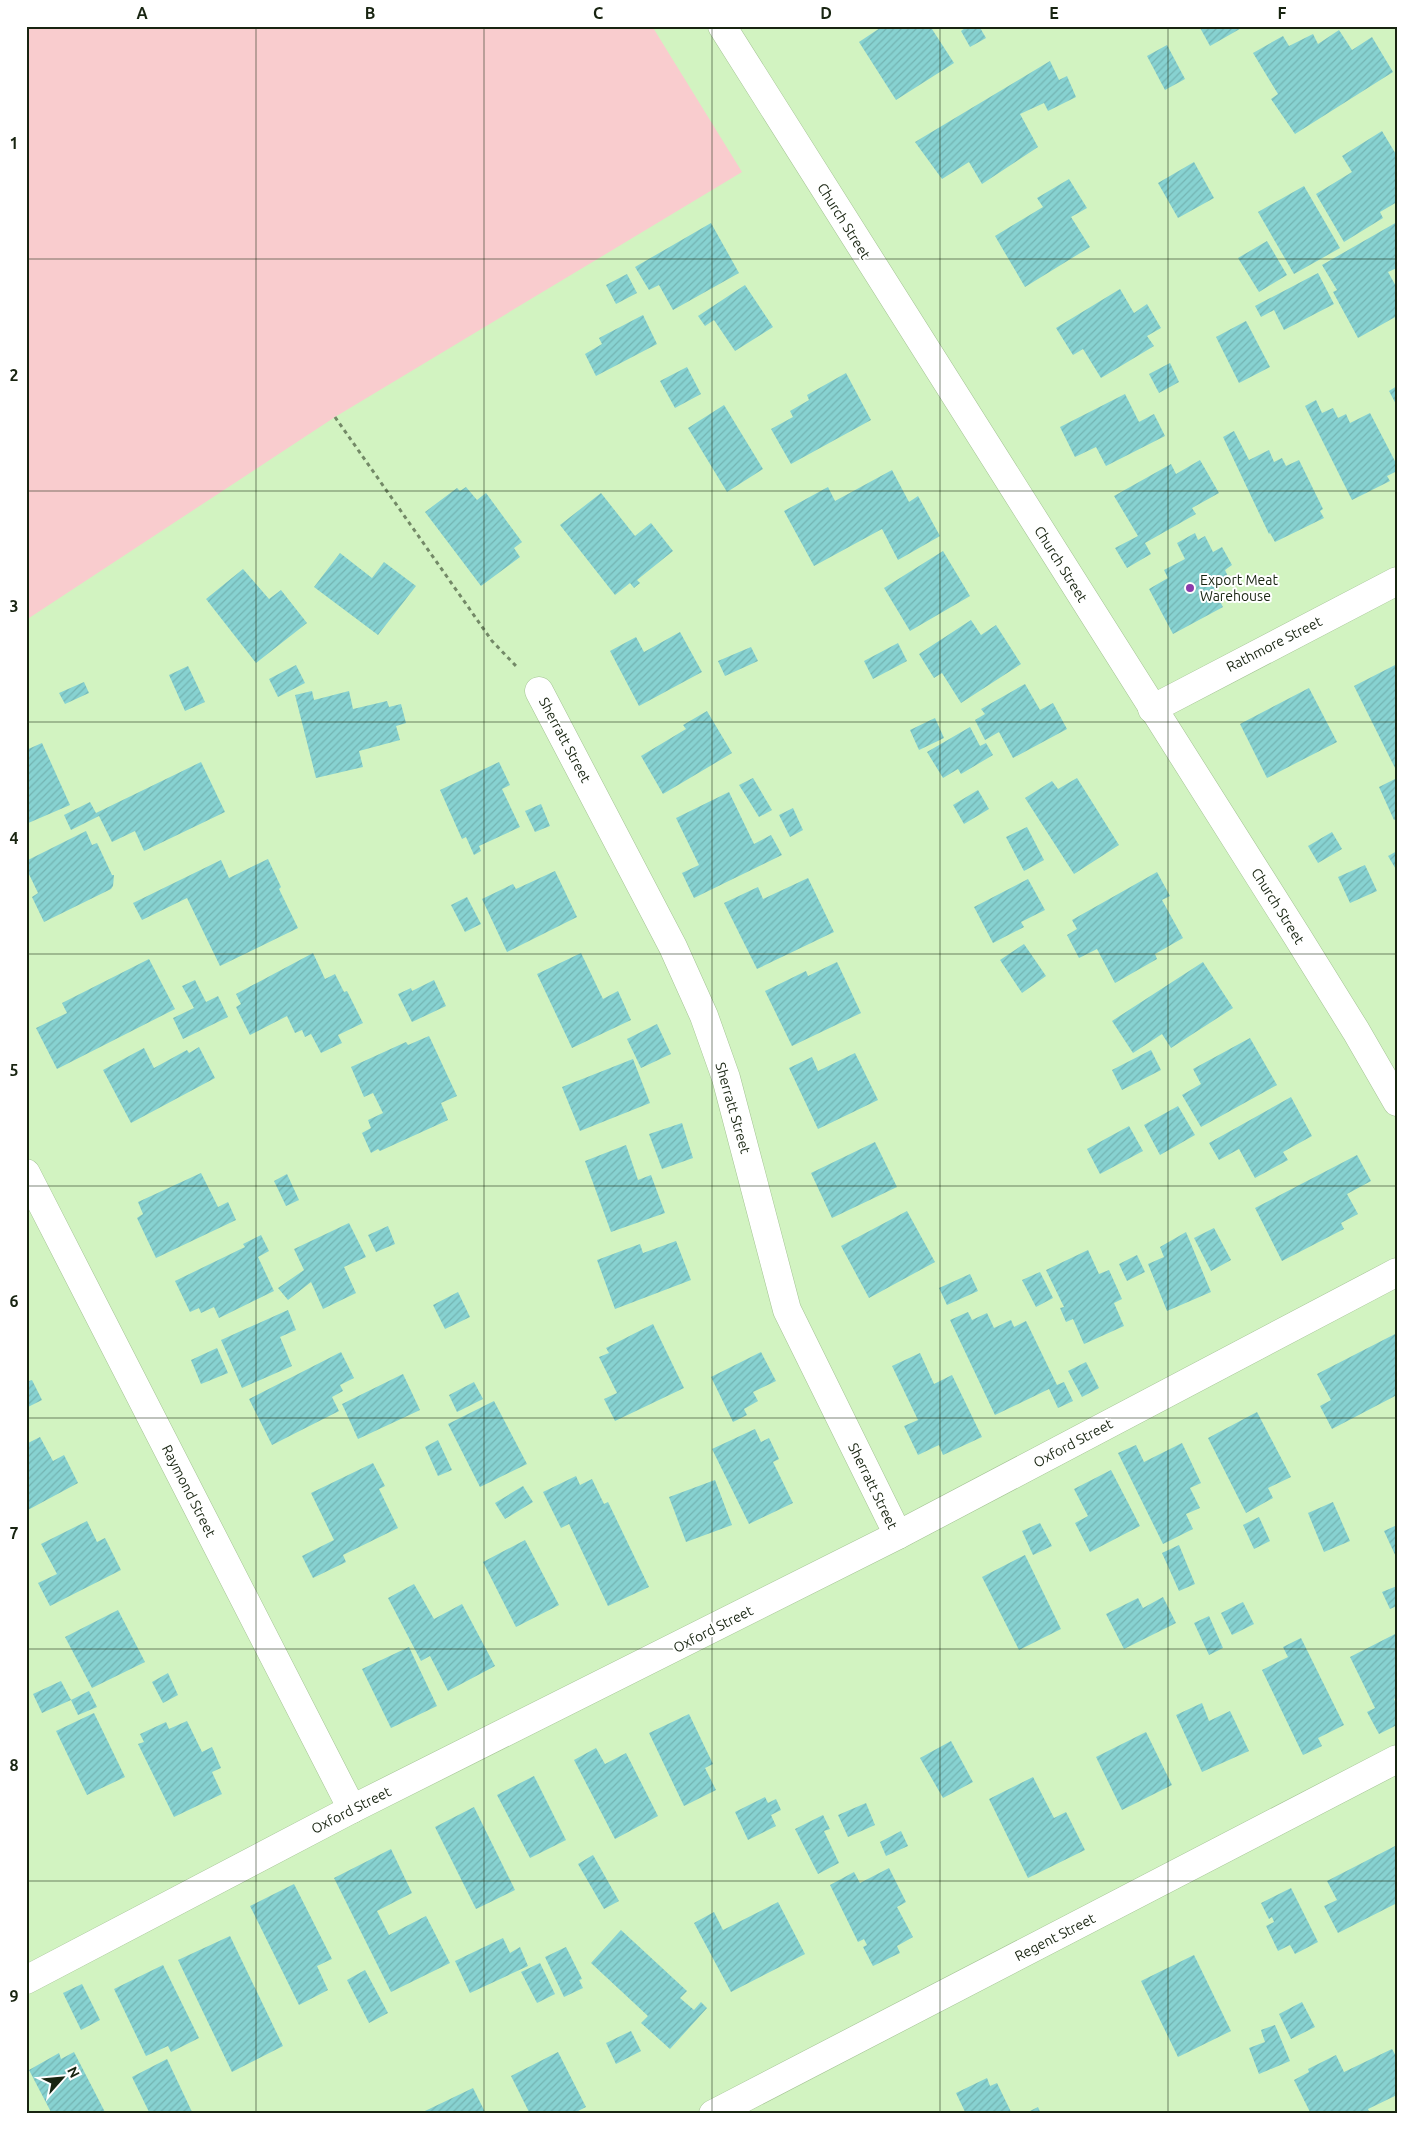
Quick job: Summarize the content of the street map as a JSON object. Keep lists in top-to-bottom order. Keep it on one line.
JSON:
{"streets":{"street":["Church Street","Rathmore Street","Sherratt Street","Oxford Street","Raymond Street","Regent Street"]},"crossings":[["Church Street","Rathmore Street"],["Sherratt Street","Oxford Street"],["Oxford Street","Raymond Street"]],"places":["Export Meat Warehouse"],"north":"top right","grid":{"columns":["A","B","C","D","E","F"],"rows":["1","2","3","4","5","6","7","8","9"]}}
